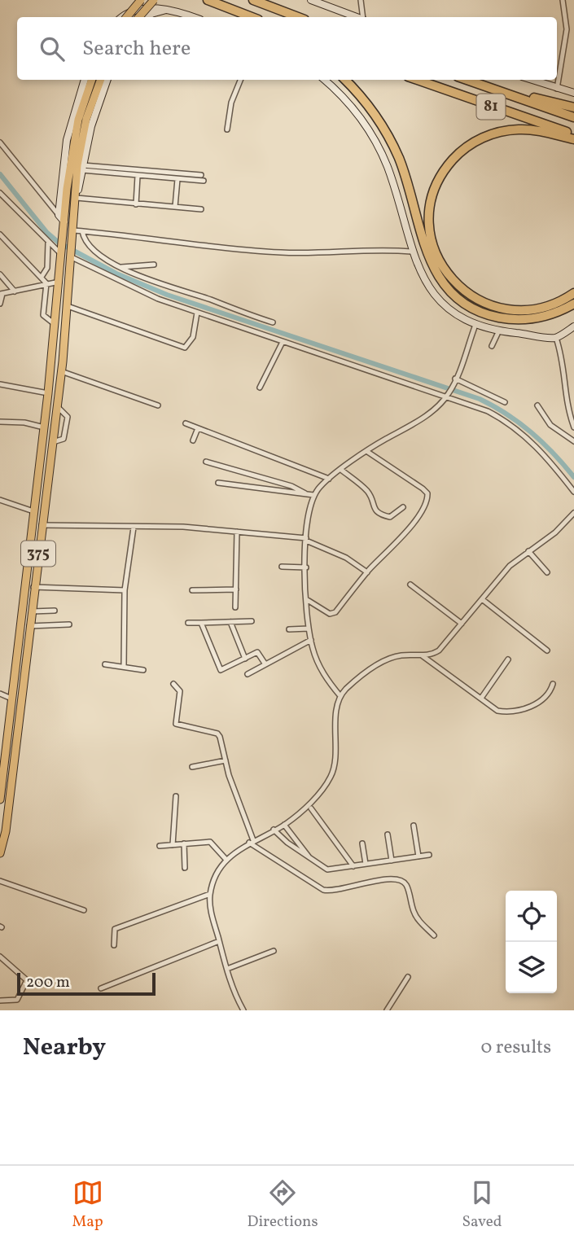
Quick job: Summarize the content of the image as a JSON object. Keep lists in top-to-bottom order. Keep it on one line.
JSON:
{"streets":{"highway":["81"],"main road":["375"]},"scale_bar":"200 m","page":{"search":"Search here","scale":"200 m","heading":["Nearby","0 results"],"nav":["Map","Directions","Saved"]}}
